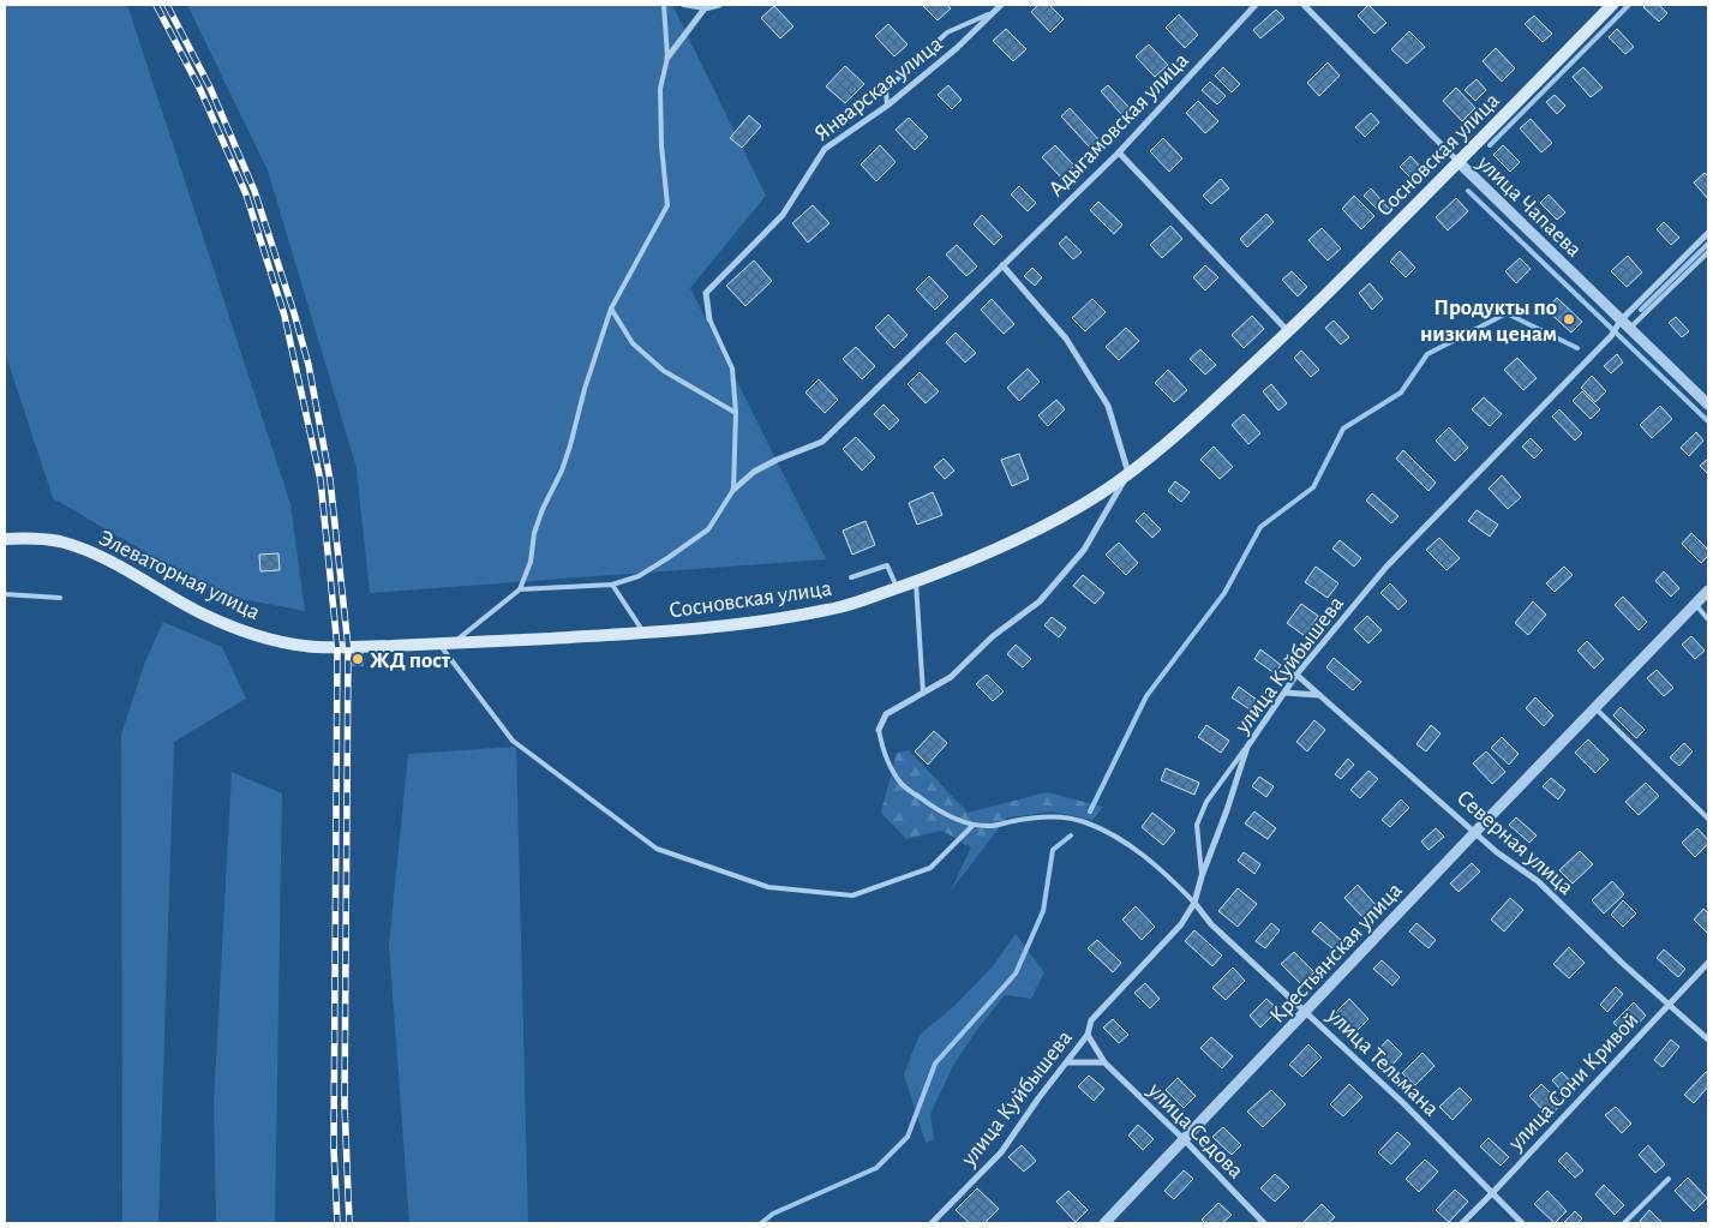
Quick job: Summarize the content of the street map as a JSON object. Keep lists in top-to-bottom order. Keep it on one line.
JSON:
{"streets":{"main road":["Сосновская улица","Элеваторная улица"],"street":["Январская улица","Адыгамовская улица","улица Чапаева","улица Куйбышева","Северная улица","Крестьянская улица","улица Тельмана","улица Сони Кривой","улица Седова"]},"crossings":[["Сосновская улица","улица Чапаева"],["Сосновская улица","Элеваторная улица"],["улица Чапаева","улица Куйбышева"],["улица Куйбышева","Северная улица"],["улица Куйбышева","улица Тельмана"],["улица Куйбышева","улица Седова"],["Северная улица","Крестьянская улица"],["Северная улица","улица Сони Кривой"],["Крестьянская улица","улица Тельмана"],["Крестьянская улица","улица Седова"],["улица Тельмана","улица Сони Кривой"]],"places":["Продукты по низким ценам","ЖД пост"]}
